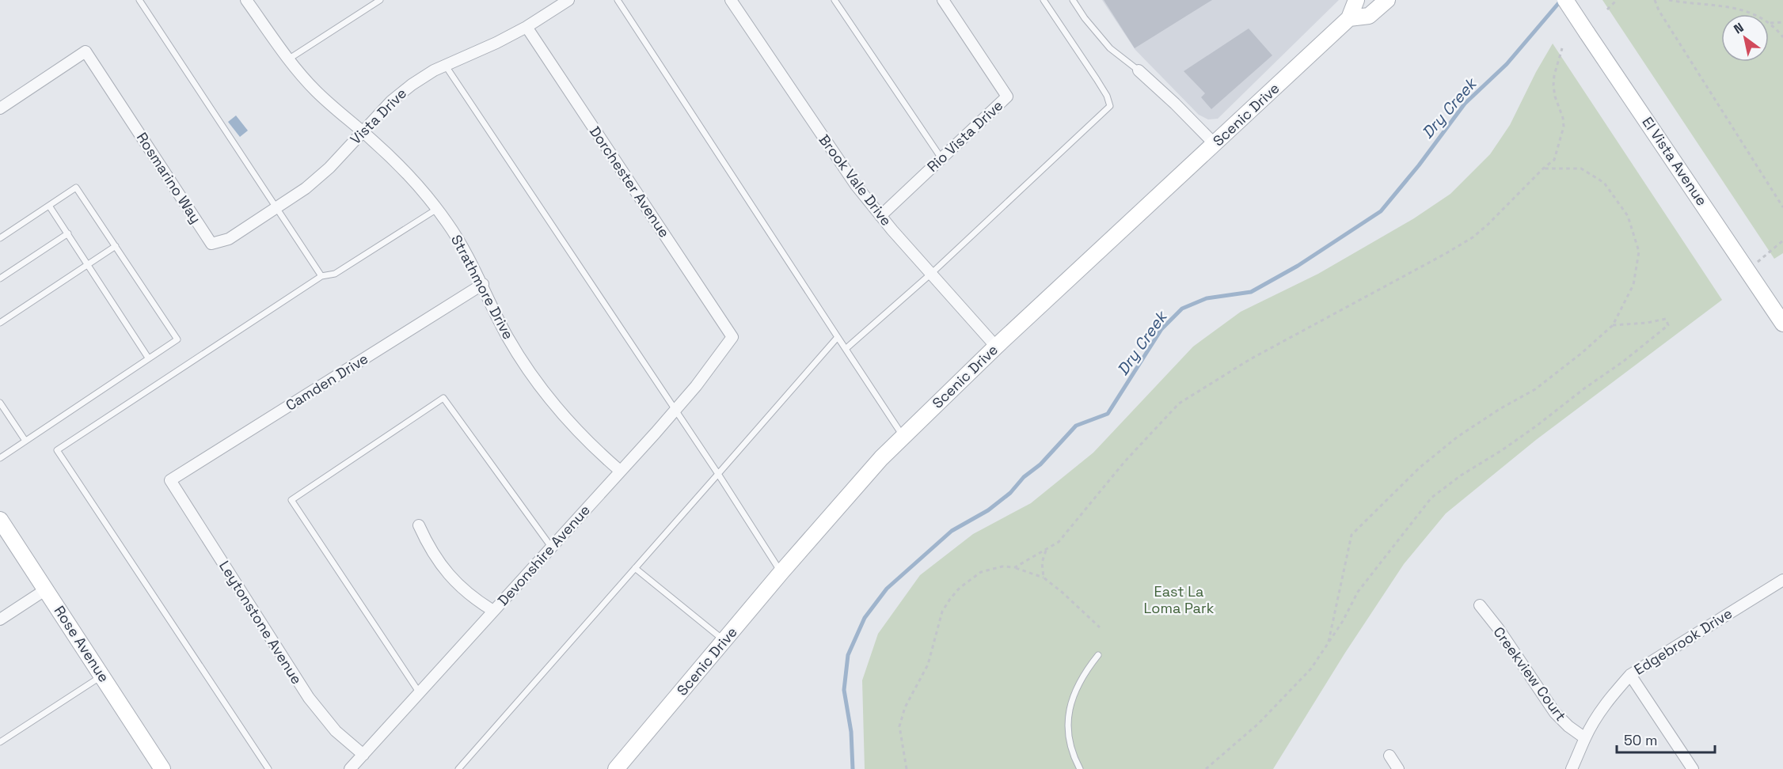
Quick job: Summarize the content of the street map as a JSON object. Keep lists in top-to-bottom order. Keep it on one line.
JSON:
{"streets":{"main road":["Scenic Drive","El Vista Avenue","Rose Avenue"],"street":["Vista Drive","Rio Vista Drive","Rosmarino Way","Brook Vale Drive","Dorchester Avenue","Strathmore Drive","Camden Drive","Devonshire Avenue","Leytonstone Avenue","Edgebrook Drive","Creekview Court"]},"crossings":[["Scenic Drive","Brook Vale Drive"],["Vista Drive","Rosmarino Way"],["Vista Drive","Dorchester Avenue"],["Vista Drive","Strathmore Drive"],["Rio Vista Drive","Brook Vale Drive"],["Dorchester Avenue","Devonshire Avenue"],["Strathmore Drive","Camden Drive"],["Strathmore Drive","Devonshire Avenue"],["Camden Drive","Leytonstone Avenue"],["Devonshire Avenue","Leytonstone Avenue"],["Edgebrook Drive","Creekview Court"]],"water":["Dry Creek"],"parks":["East La Loma Park"],"scale_bar":"50 m","north":"top left"}
